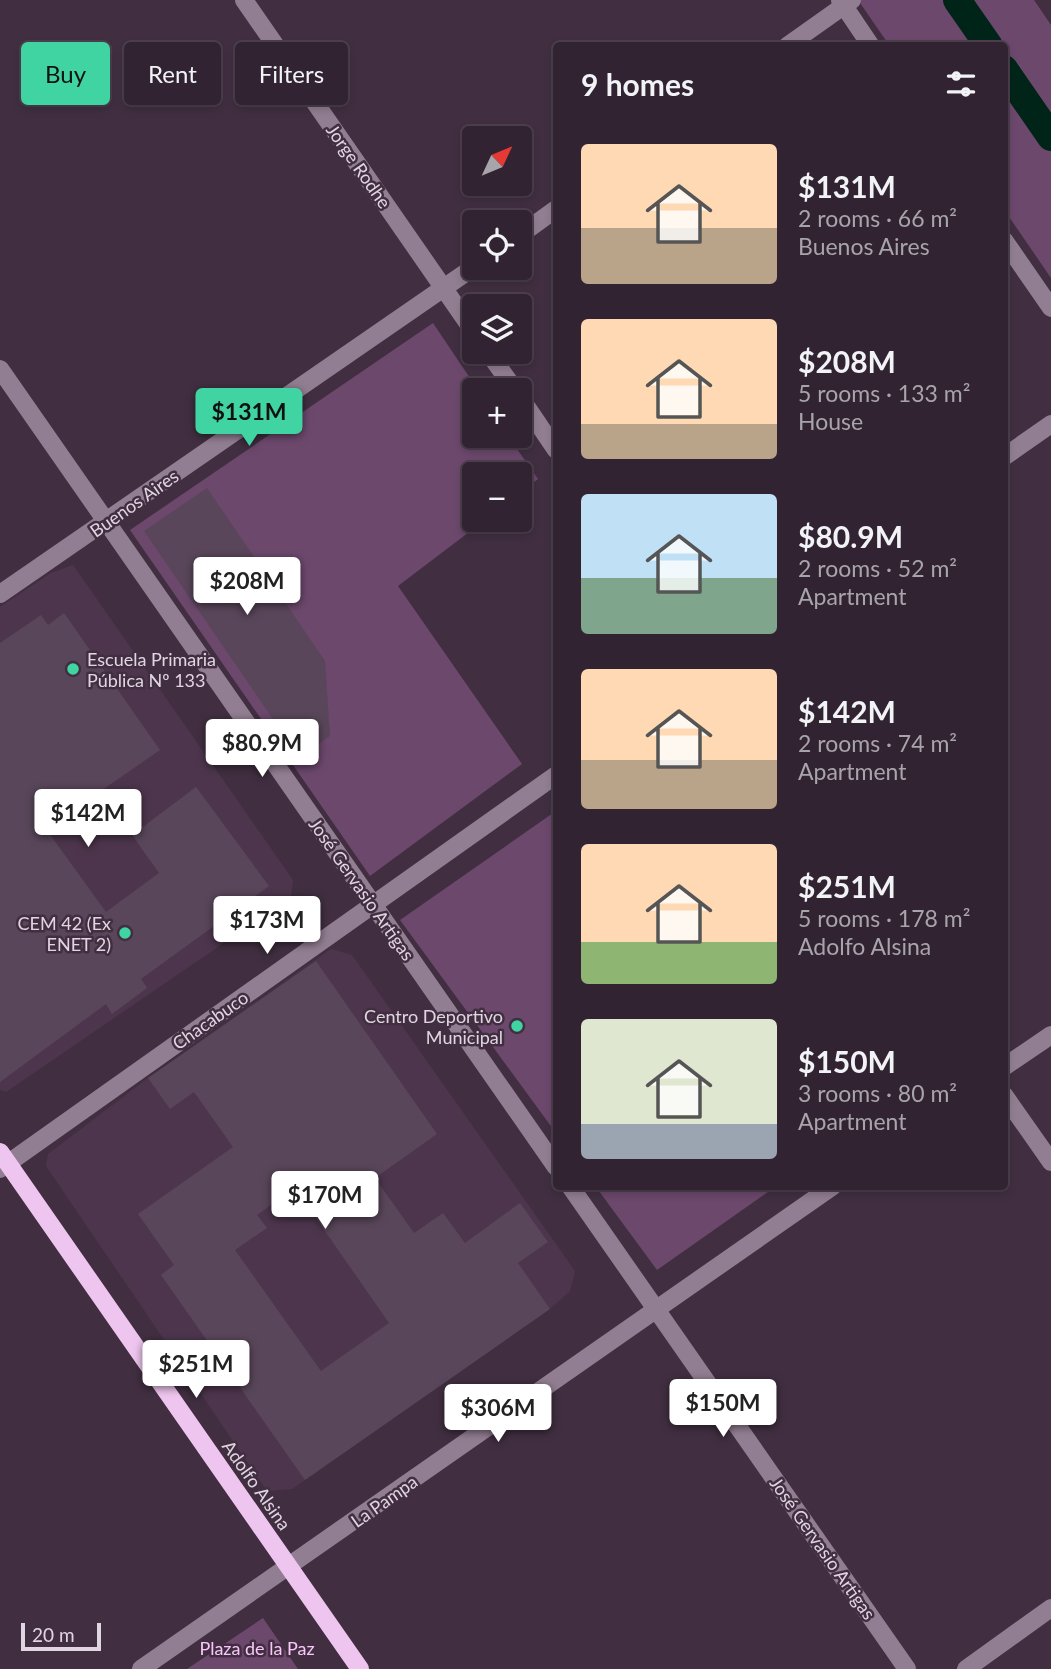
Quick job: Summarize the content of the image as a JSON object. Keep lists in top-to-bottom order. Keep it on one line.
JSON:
{"streets":{"main road":["Adolfo Alsina"],"street":["Jorge Rodhe","Buenos Aires","José Gervasio Artigas","Chacabuco","La Pampa"]},"crossings":[["Jorge Rodhe","Buenos Aires"],["Buenos Aires","José Gervasio Artigas"],["José Gervasio Artigas","Chacabuco"],["José Gervasio Artigas","La Pampa"],["Chacabuco","Adolfo Alsina"],["Adolfo Alsina","La Pampa"]],"parks":["Plaza de la Paz"],"places":["Escuela Primaria Pública Nº 133","CEM 42 (Ex ENET 2)","Centro Deportivo Municipal"],"scale_bar":"20 m","north":"top right","page":{"chip":["Buy","Rent","Filters"],"heading":"9 homes","map_buttons":["+","−"],"list":[{"name":"$131M","note":"2 rooms · 66 m² · Buenos Aires"},{"name":"$208M","note":"5 rooms · 133 m² · House"},{"name":"$80.9M","note":"2 rooms · 52 m² · Apartment"},{"name":"$142M","note":"2 rooms · 74 m² · Apartment"},{"name":"$251M","note":"5 rooms · 178 m² · Adolfo Alsina"},{"name":"$150M","note":"3 rooms · 80 m² · Apartment"}],"price":["$131M","$208M","$80.9M","$142M","$173M","$170M","$251M","$150M","$306M"],"scale":"20 m"}}
